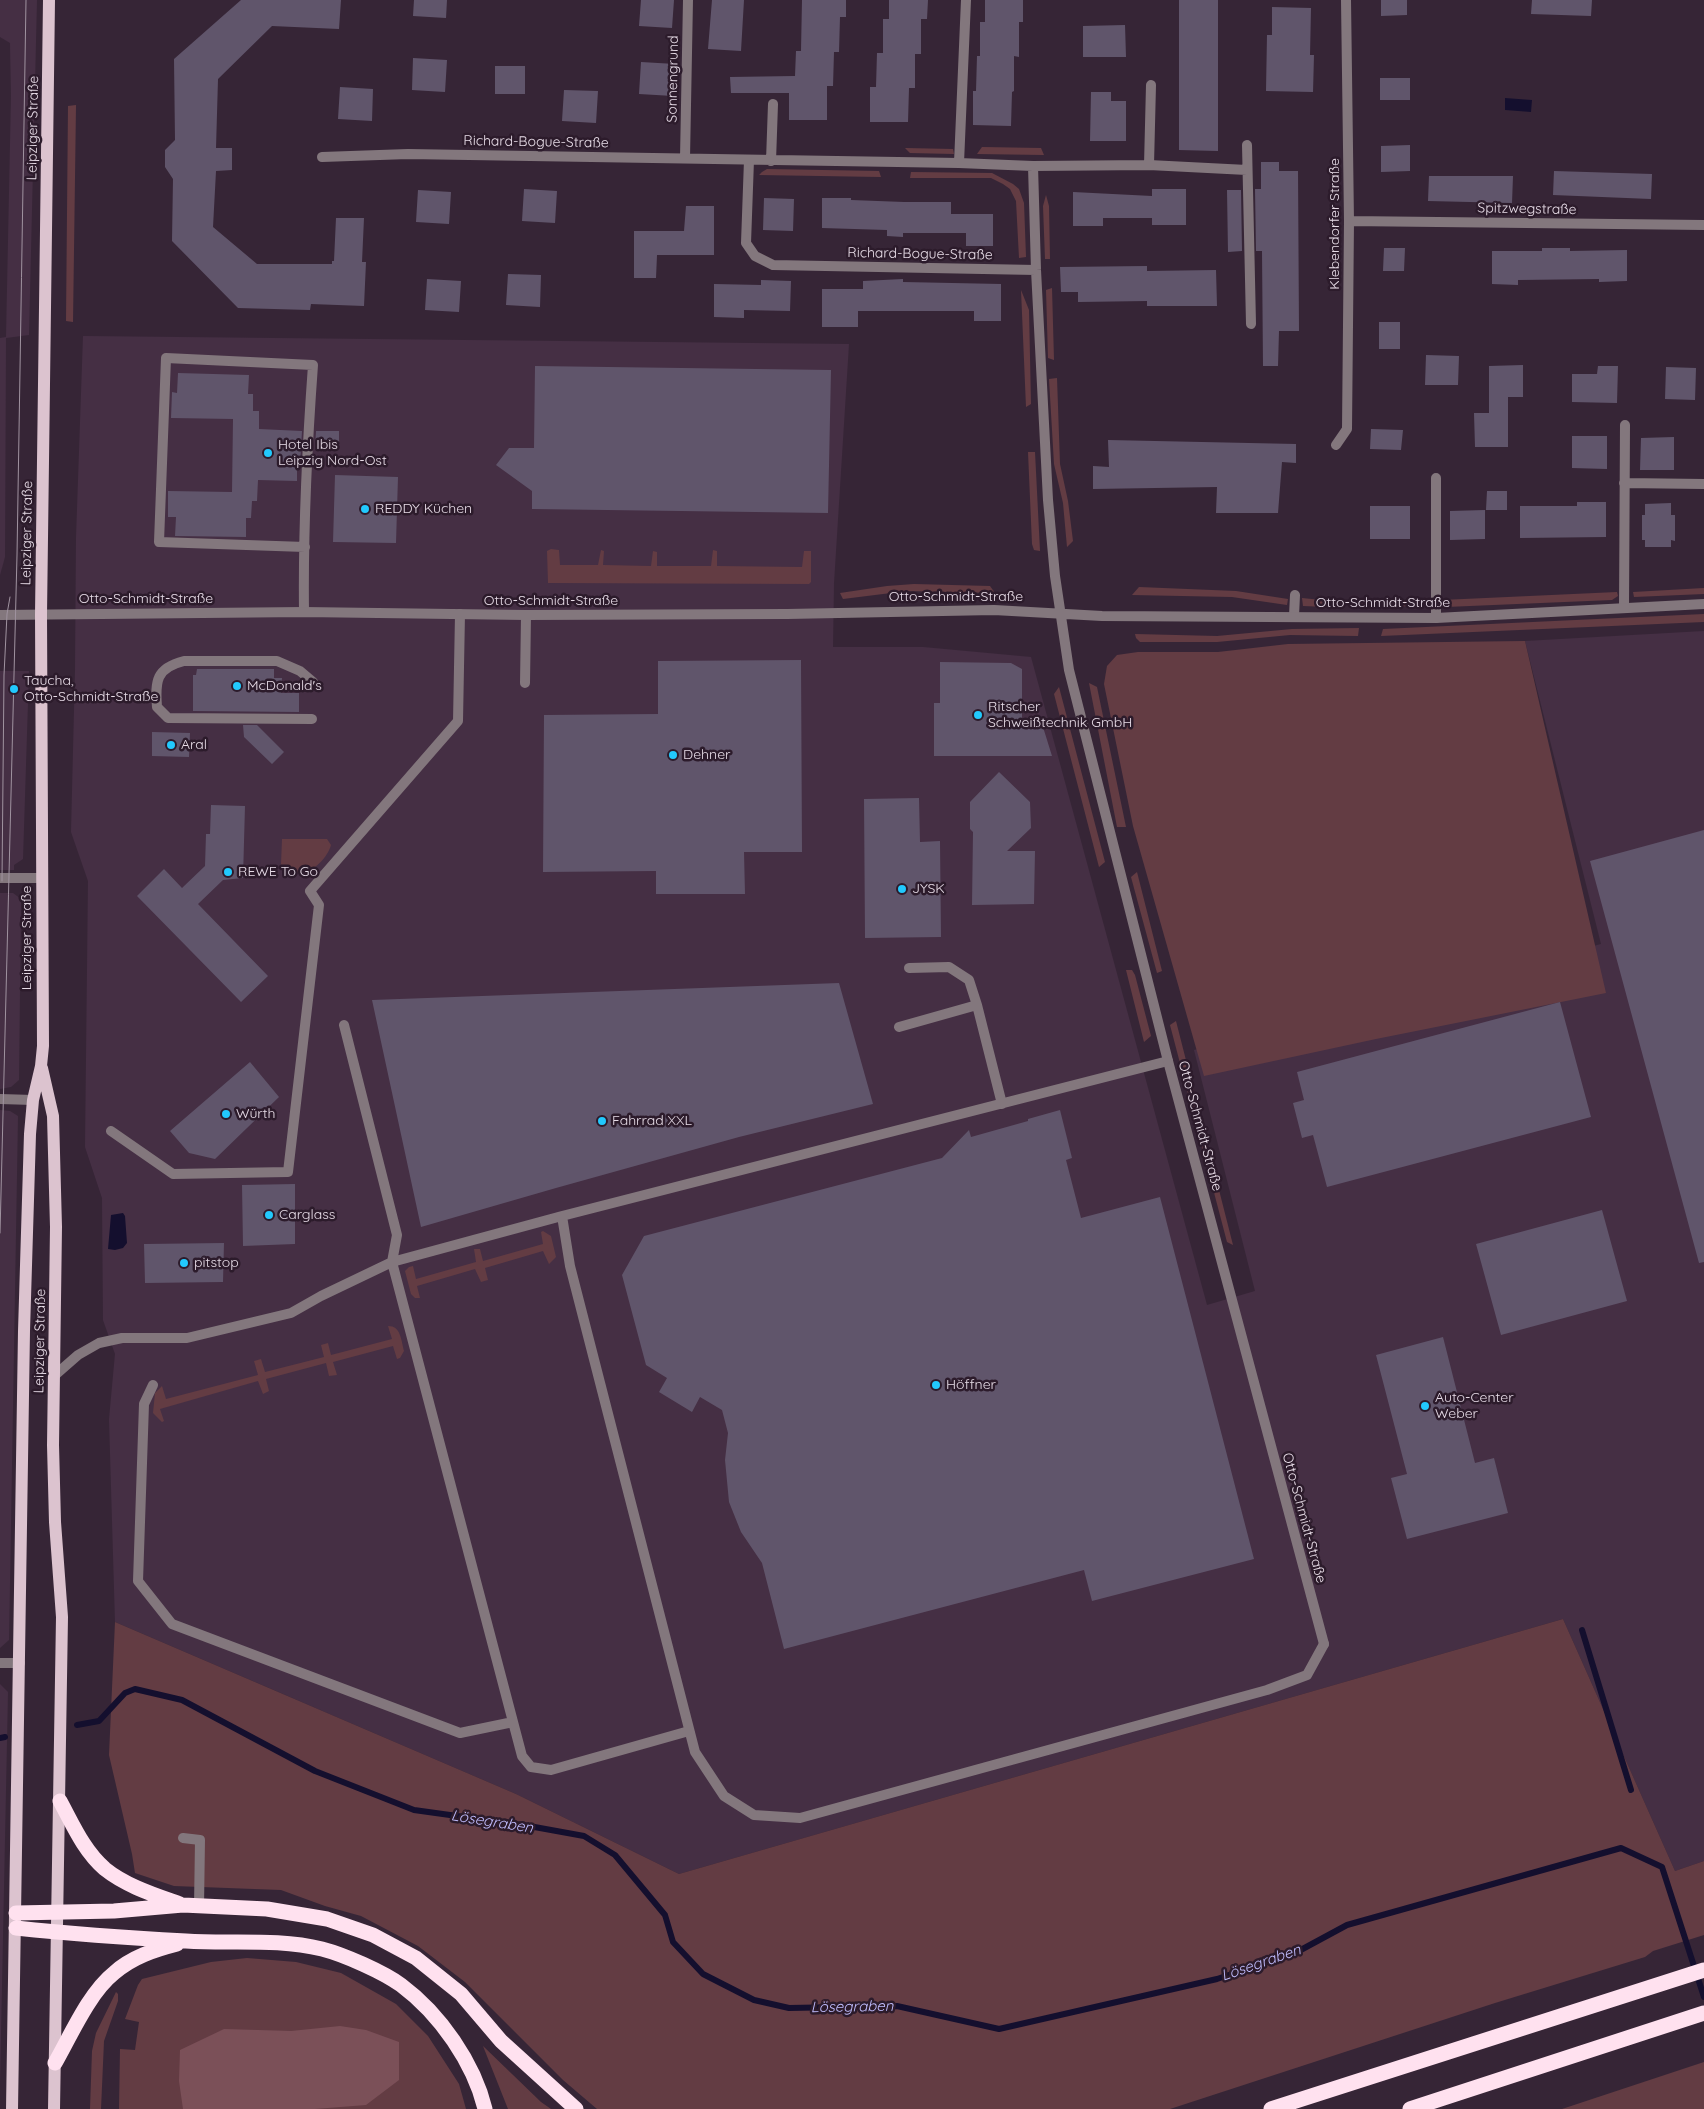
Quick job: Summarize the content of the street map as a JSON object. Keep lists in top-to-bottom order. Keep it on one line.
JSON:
{"streets":{"main road":["Leipziger Straße"],"street":["Sonnengrund","Richard-Bogue-Straße","Spitzwegstraße","Klebendorfer Straße","Otto-Schmidt-Straße"]},"crossings":[["Sonnengrund","Richard-Bogue-Straße"],["Leipziger Straße","Otto-Schmidt-Straße"],["Spitzwegstraße","Klebendorfer Straße"]],"water":["Lösegraben"],"places":["Hotel Ibis Leipzig Nord-Ost","REDDY Küchen","McDonald's","Taucha, Otto-Schmidt-Straße","Ritscher Schweißtechnik GmbH","Aral","Dehner","REWE To Go","JYSK","Würth","Fahrrad XXL","Carglass","pitstop","Höffner","Auto-Center Weber"]}
